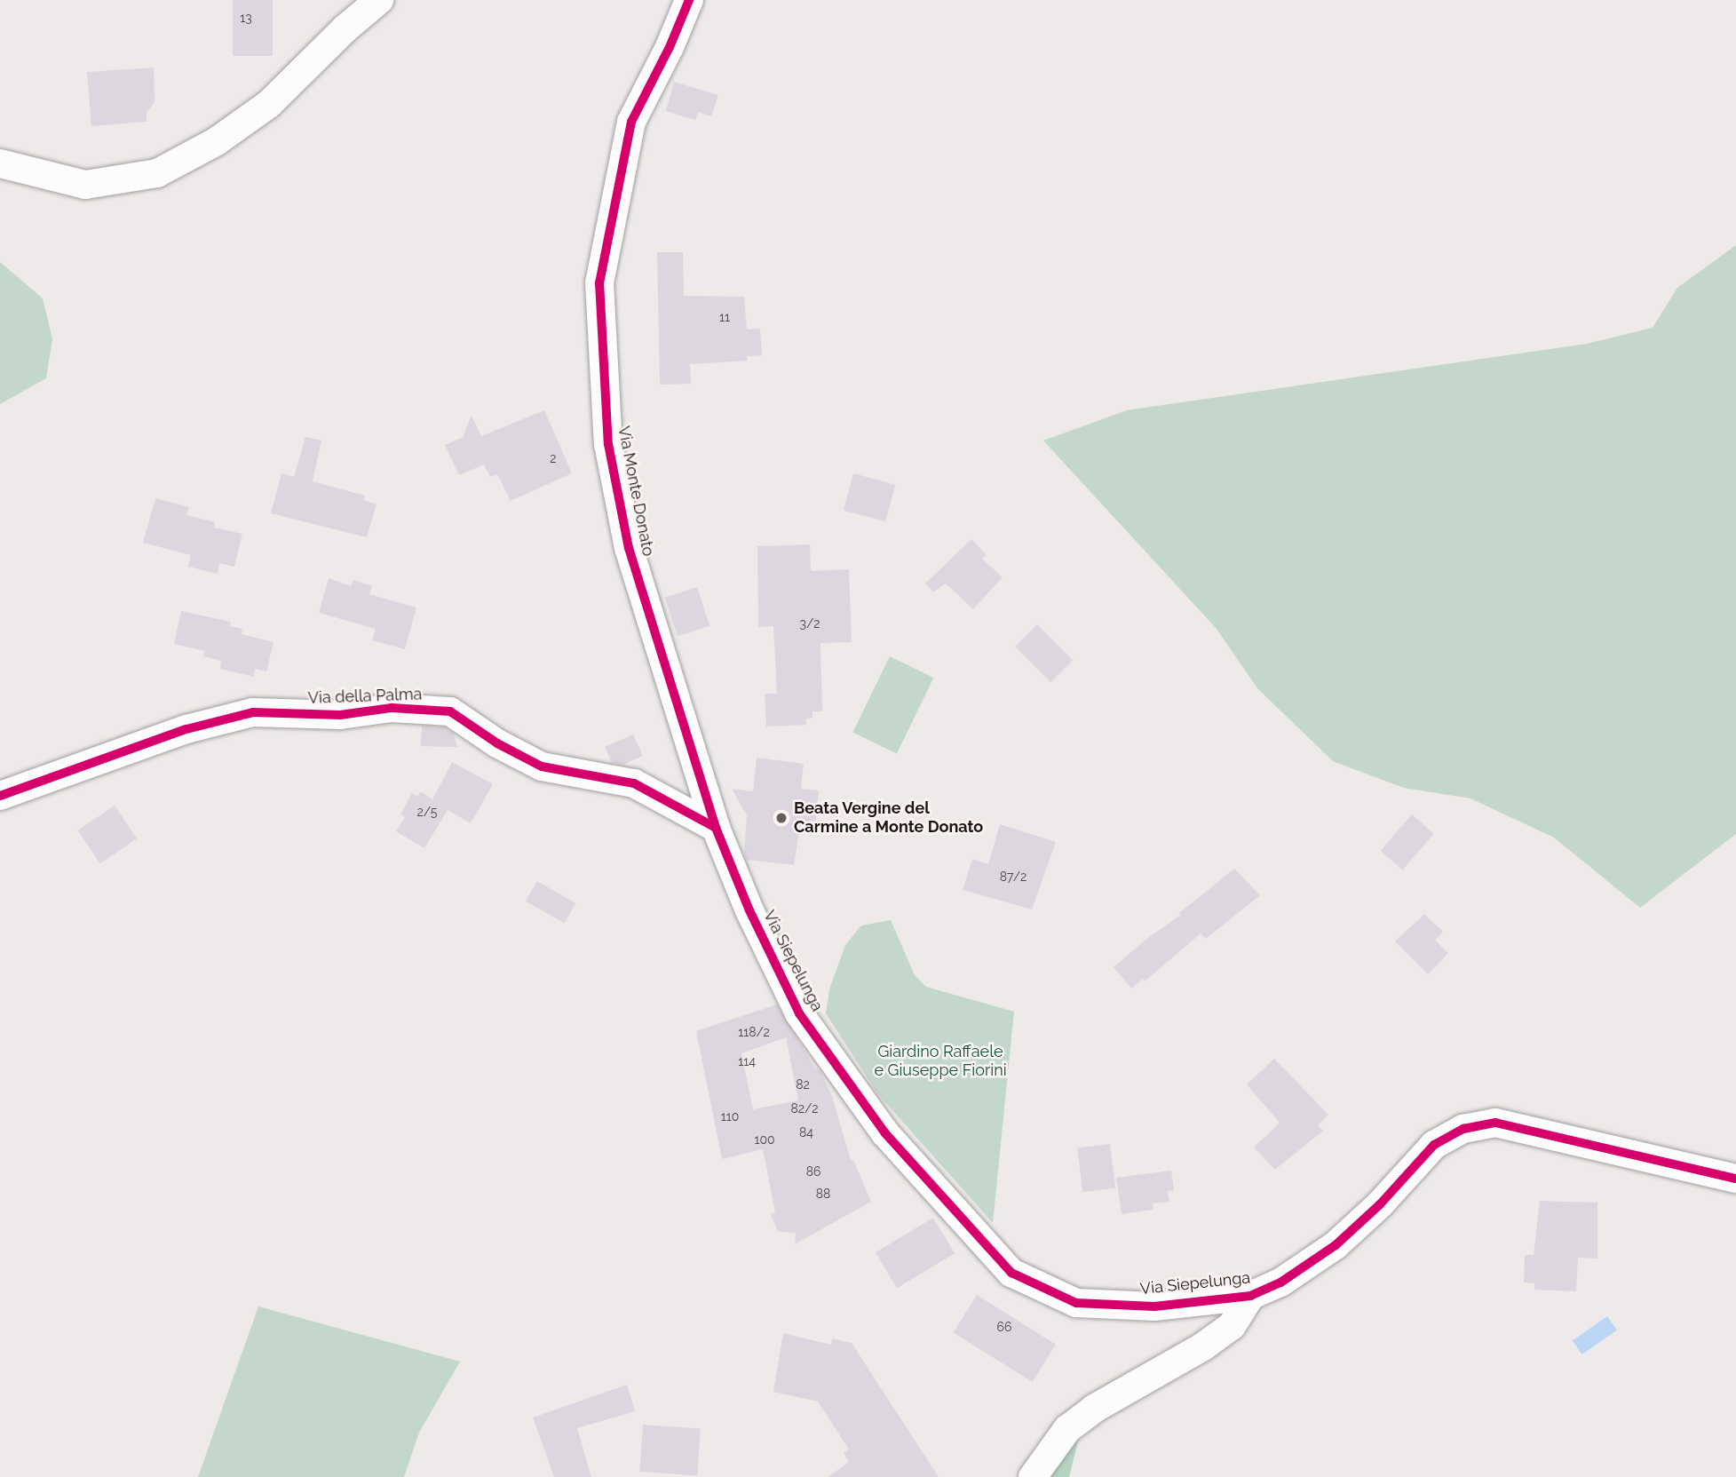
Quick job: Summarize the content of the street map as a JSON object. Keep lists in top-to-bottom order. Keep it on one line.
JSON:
{"streets":{"street":["Via Monte Donato","Via della Palma","Via Siepelunga"]},"crossings":[["Via Monte Donato","Via della Palma"],["Via Monte Donato","Via Siepelunga"]],"parks":["Giardino Raffaele e Giuseppe Fiorini"],"places":["Beata Vergine del Carmine a Monte Donato"],"house_numbers":["13","11","2","3/2","2/5","87/2","118/2","114","82","82/2","110","84","100","86","88","66"]}
